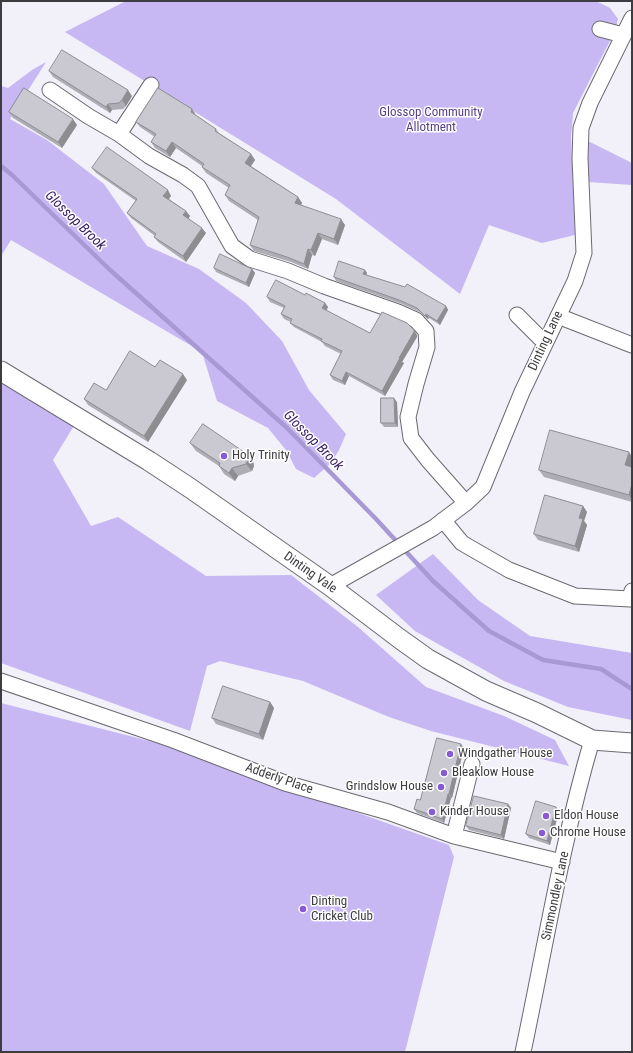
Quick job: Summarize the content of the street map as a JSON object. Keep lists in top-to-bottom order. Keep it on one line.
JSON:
{"streets":{"main road":["Dinting Vale"],"street":["Dinting Lane","Adderly Place","Simmondley Lane"]},"crossings":[["Dinting Lane","Dinting Vale"],["Dinting Vale","Simmondley Lane"],["Adderly Place","Simmondley Lane"]],"water":["Glossop Brook"],"parks":["Glossop Community Allotment"],"places":["Holy Trinity","Windgather House","Bleaklow House","Grindslow House","Kinder House","Eldon House","Chrome House","Dinting Cricket Club"]}
